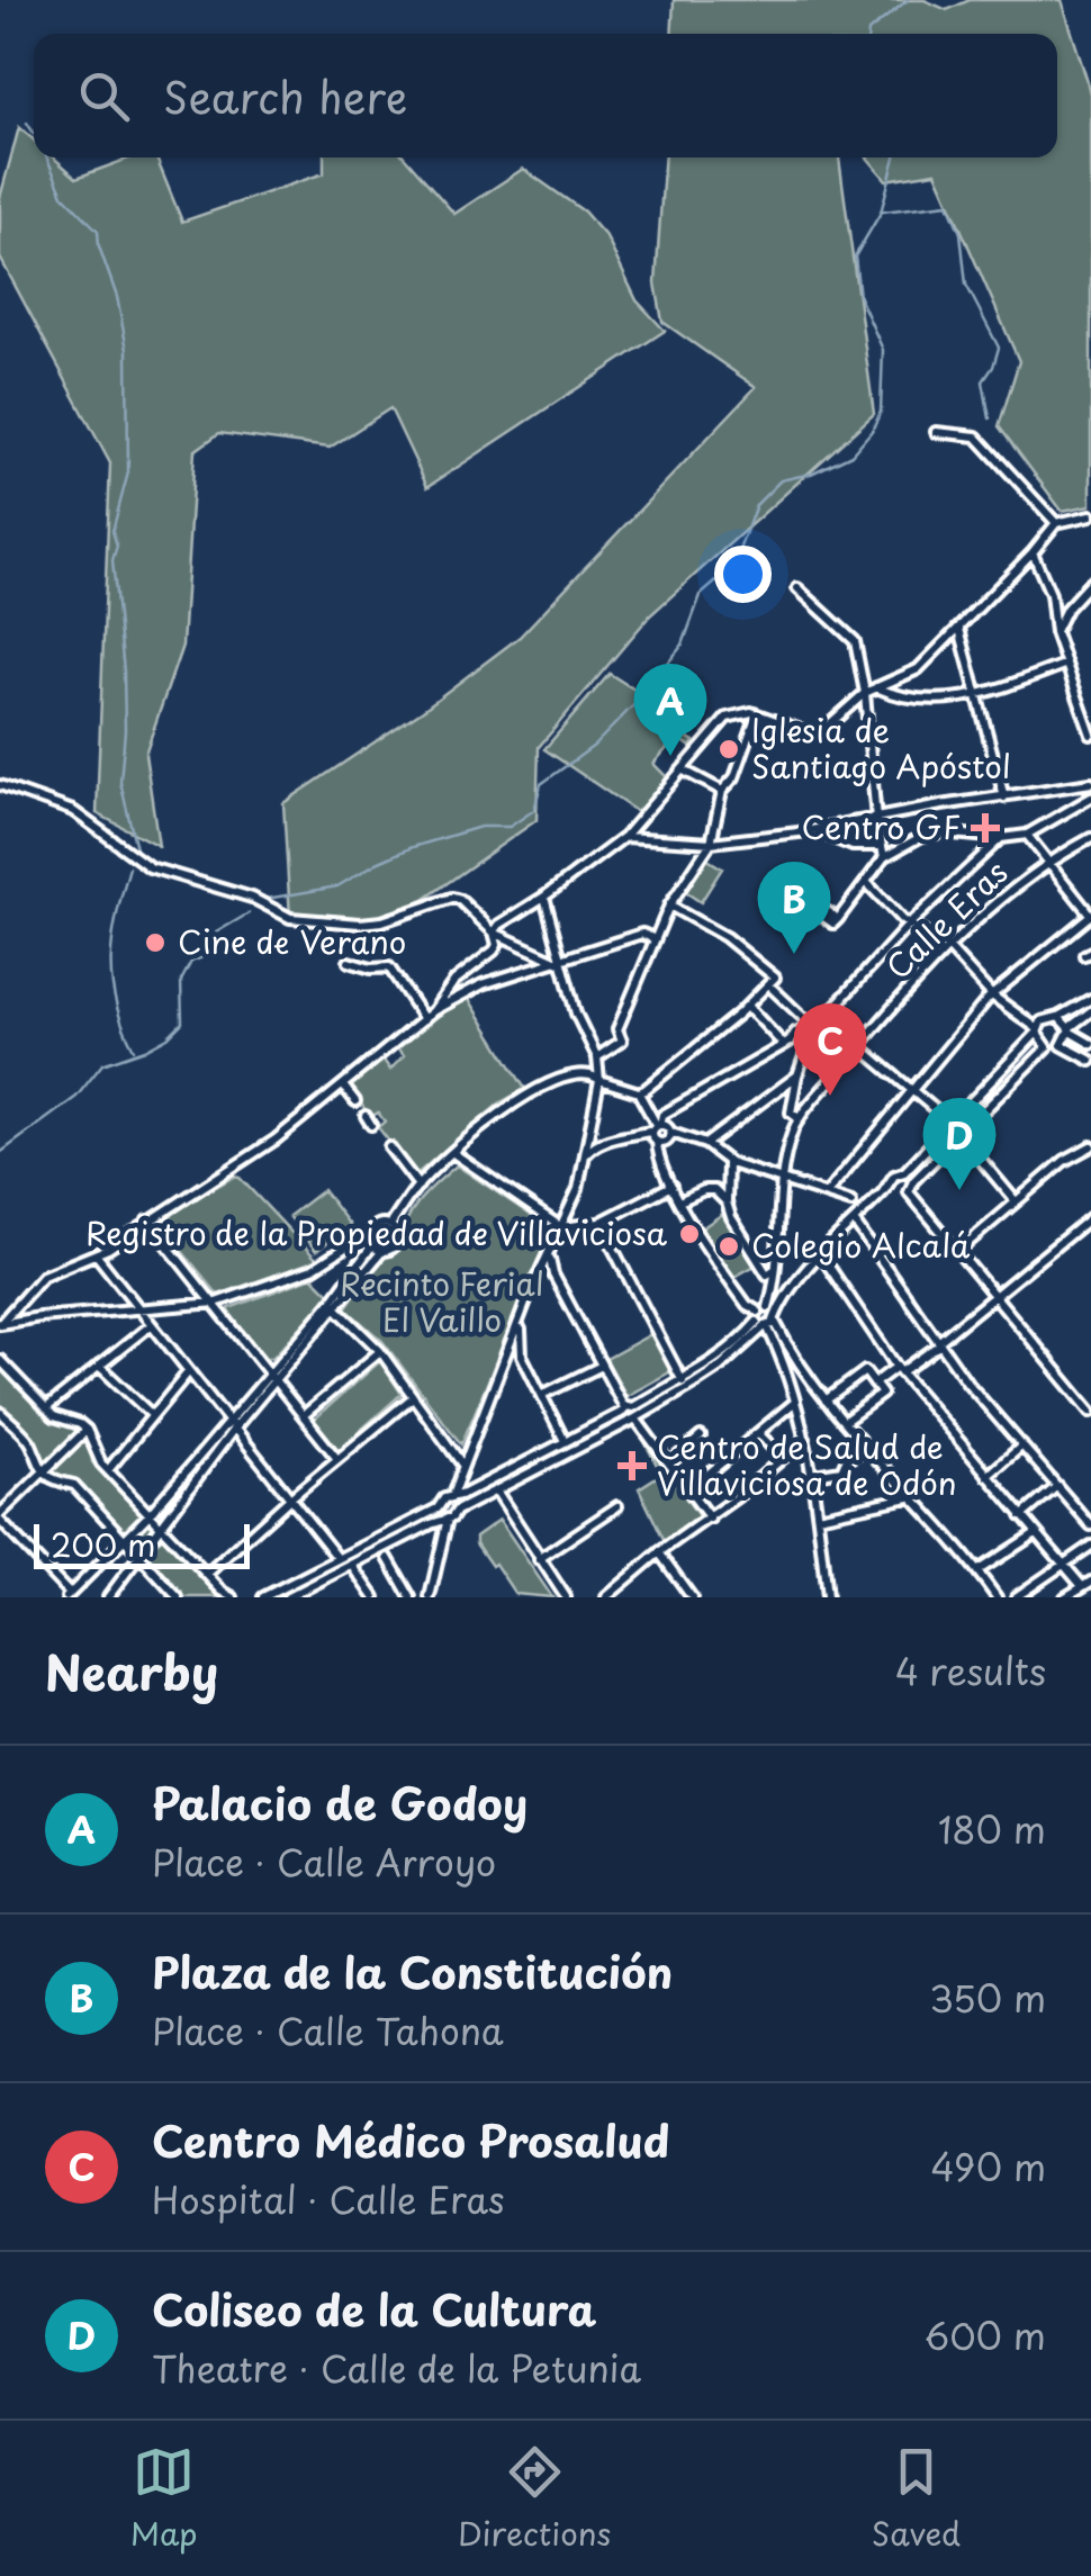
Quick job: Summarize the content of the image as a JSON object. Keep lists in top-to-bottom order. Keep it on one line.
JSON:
{"streets":{"street":["Calle Eras"]},"parks":["Recinto Ferial El Vaillo"],"places":{"other":["Iglesia de Santiago Apóstol","Cine de Verano","Registro de la Propiedad de Villaviciosa","Colegio Alcalá"],"health":["Centro GF","Centro de Salud de Villaviciosa de Odón"]},"scale_bar":"200 m","page":{"search":"Search here","pins":["A","B","C","D"],"scale":"200 m","heading":["Nearby","4 results"],"list":[{"mark":"A","name":"Palacio de Godoy","note":"Place · Calle Arroyo","value":"180 m"},{"mark":"B","name":"Plaza de la Constitución","note":"Place · Calle Tahona","value":"350 m"},{"mark":"C","name":"Centro Médico Prosalud","note":"Hospital · Calle Eras","value":"490 m"},{"mark":"D","name":"Coliseo de la Cultura","note":"Theatre · Calle de la Petunia","value":"600 m"}],"nav":["Map","Directions","Saved"]}}
